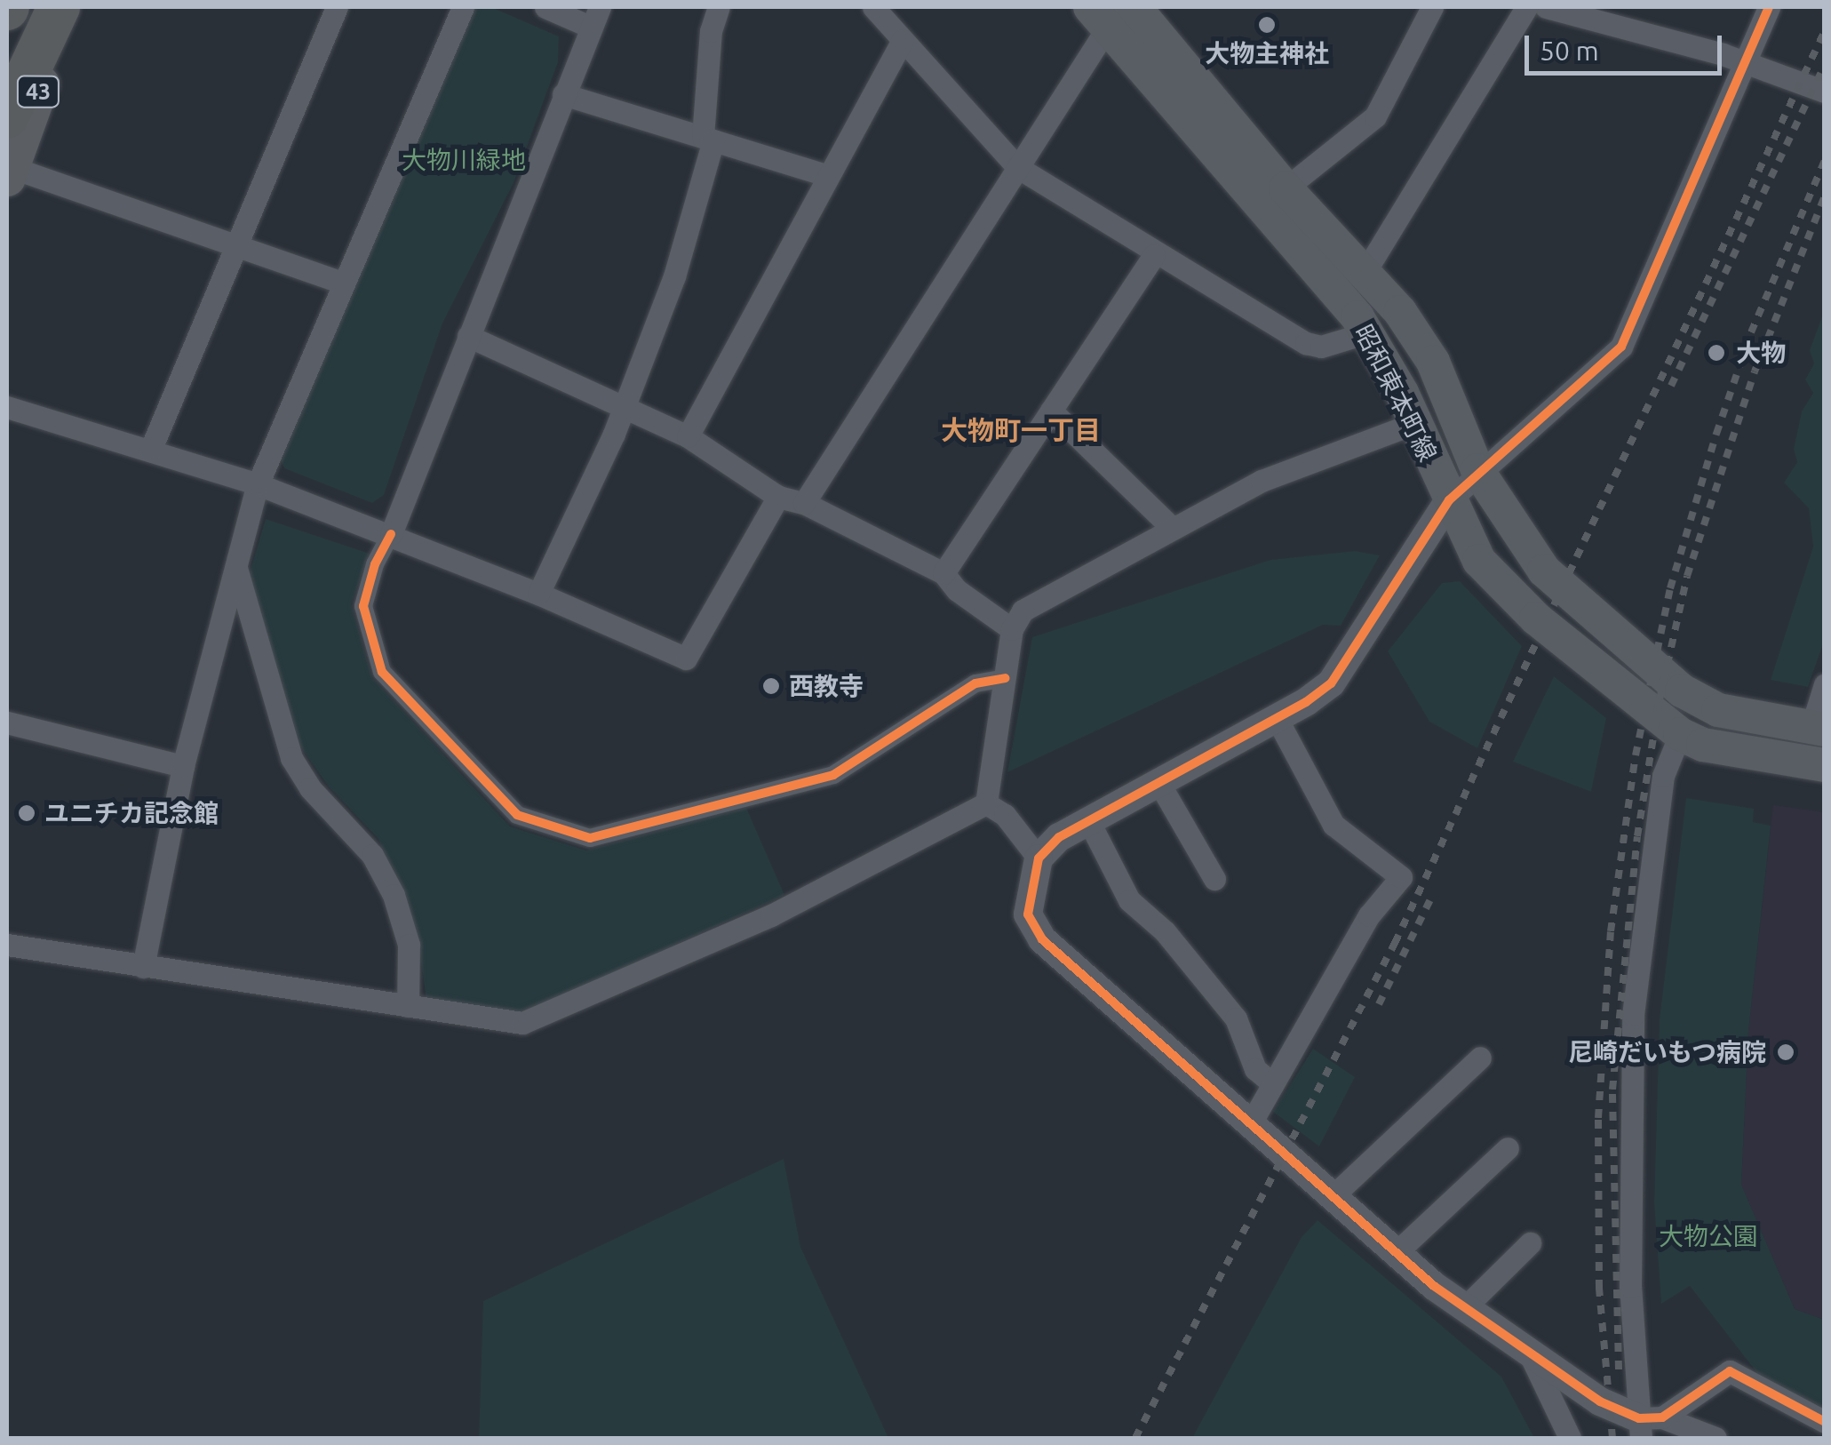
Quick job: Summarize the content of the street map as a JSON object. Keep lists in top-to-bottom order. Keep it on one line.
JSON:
{"streets":{"highway":["43"],"main road":["昭和東本町線"]},"districts":["大物町一丁目"],"parks":["大物川緑地","大物公園"],"places":["大物主神社","大物","西教寺","ユニチカ記念館","尼崎だいもつ病院"],"scale_bar":"50 m"}
